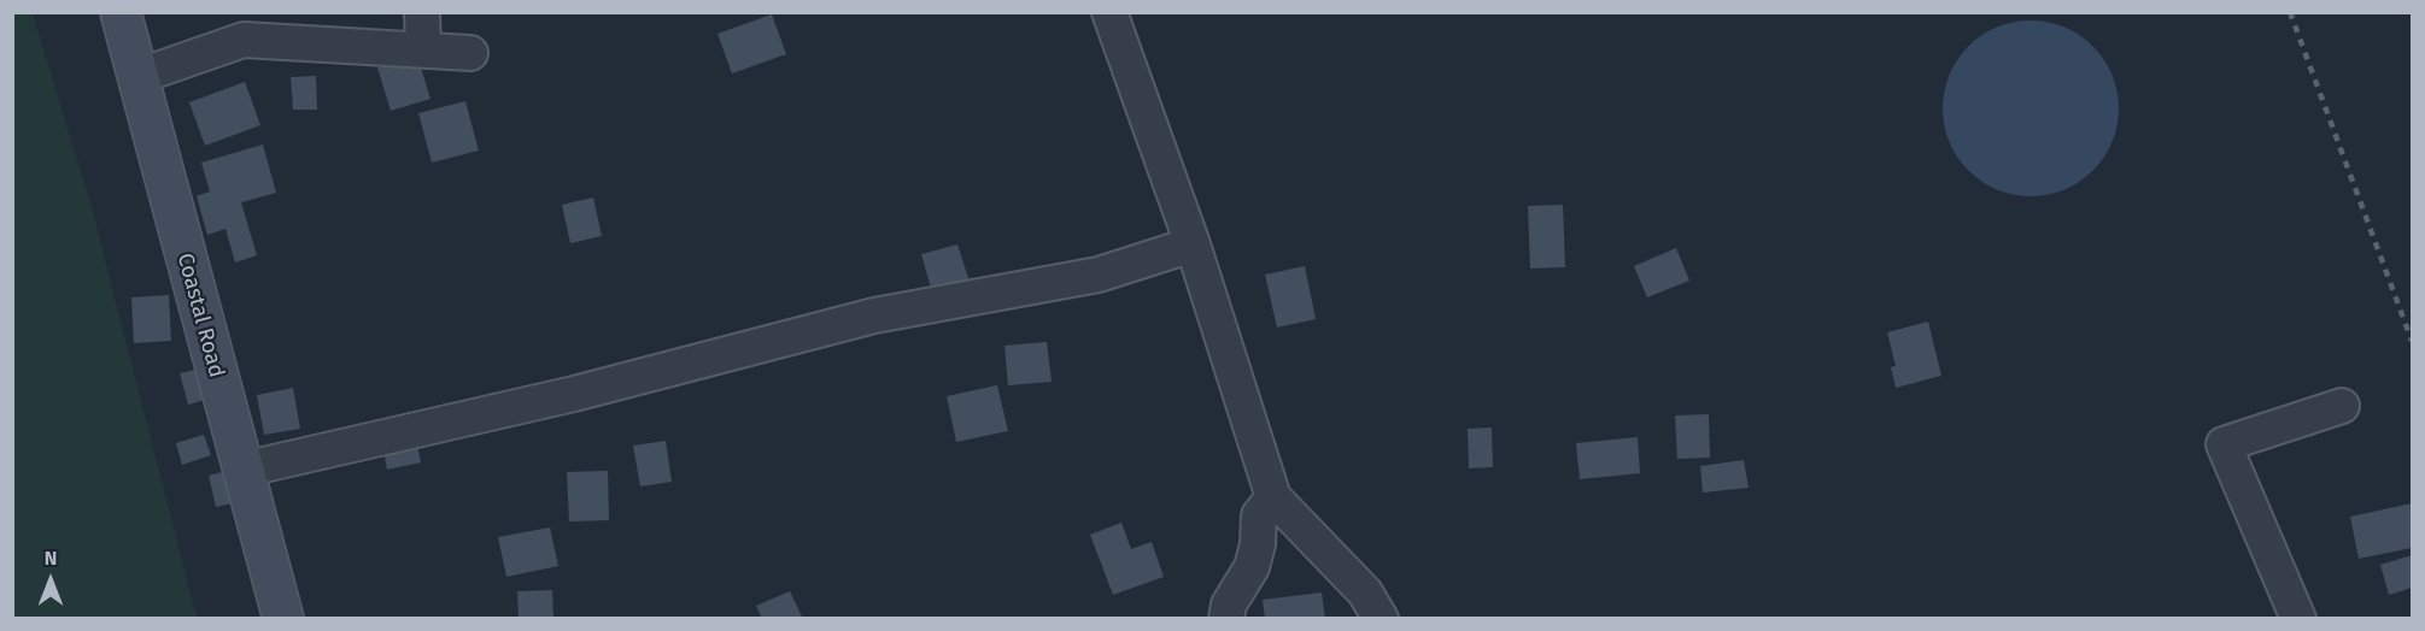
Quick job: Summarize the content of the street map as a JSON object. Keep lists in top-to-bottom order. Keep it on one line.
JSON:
{"streets":{"main road":["Coastal Road"]},"north":"top"}
